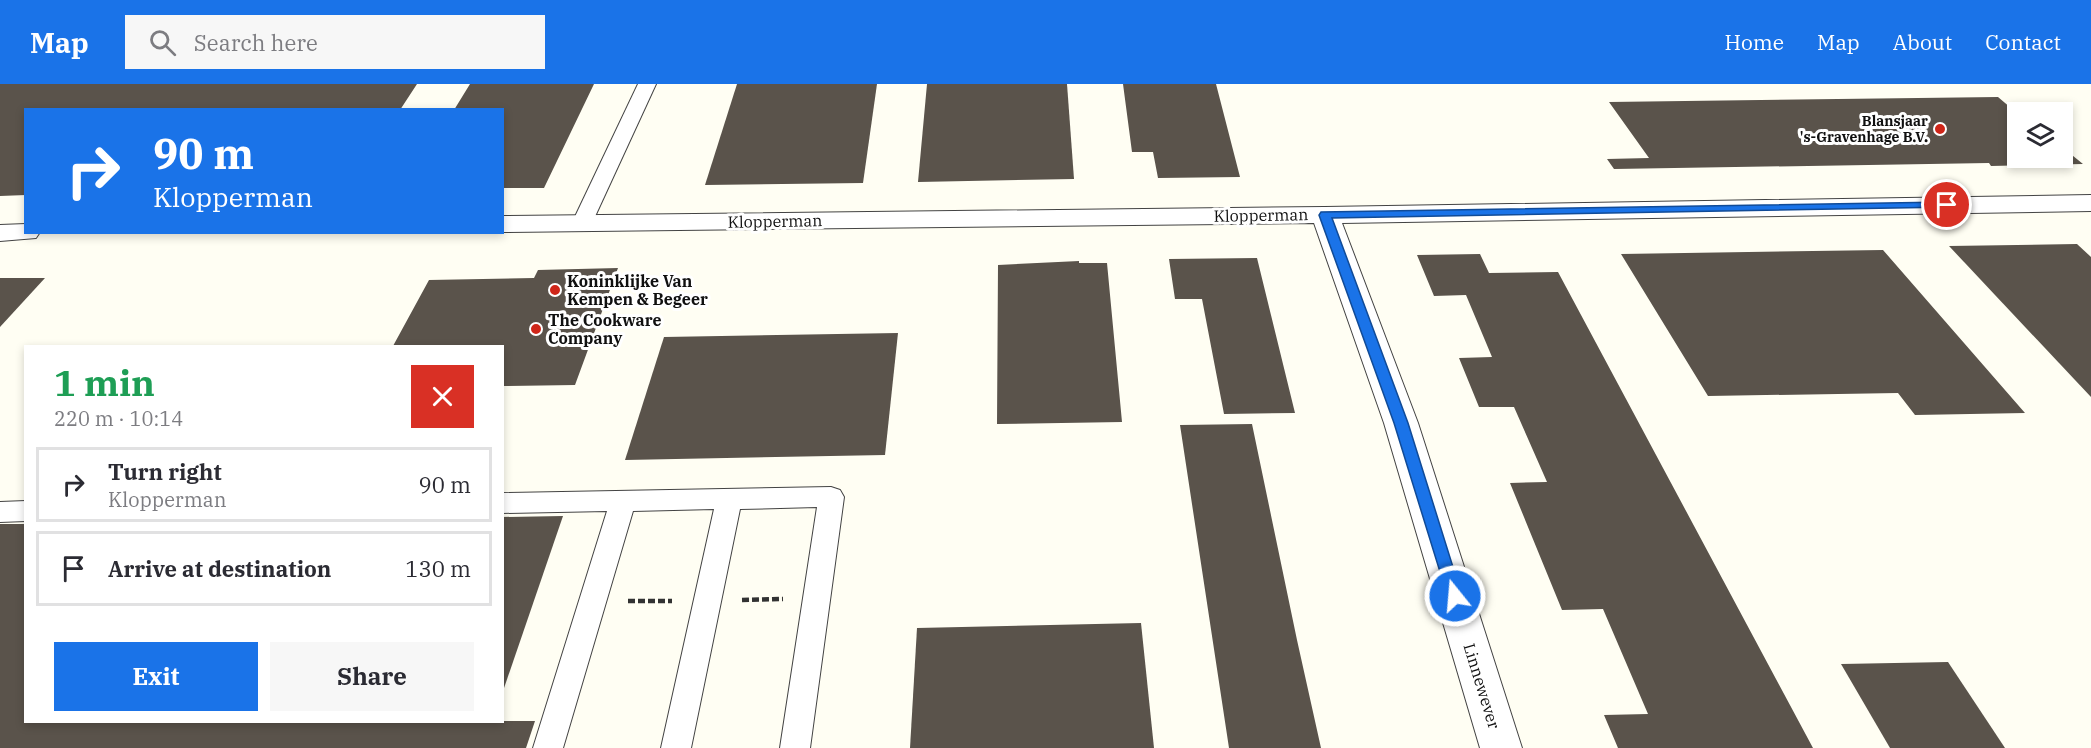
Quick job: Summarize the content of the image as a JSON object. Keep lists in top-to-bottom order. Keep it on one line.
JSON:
{"streets":{"street":["Klopperman","Linnewever"]},"crossings":[["Klopperman","Linnewever"]],"places":["Blansjaar 's-Gravenhage B.V.","Koninklijke Van Kempen & Begeer","The Cookware Company"],"page":{"header":"Map","search":"Search here","nav":["Home","Map","About","Contact"],"turn":["90 m","Klopperman"],"heading":["1 min","220 m · 10:14"],"list":[{"name":"Turn right","note":"Klopperman","value":"90 m"},{"name":"Arrive at destination","value":"130 m"}],"buttons":["Exit","Share"]}}
